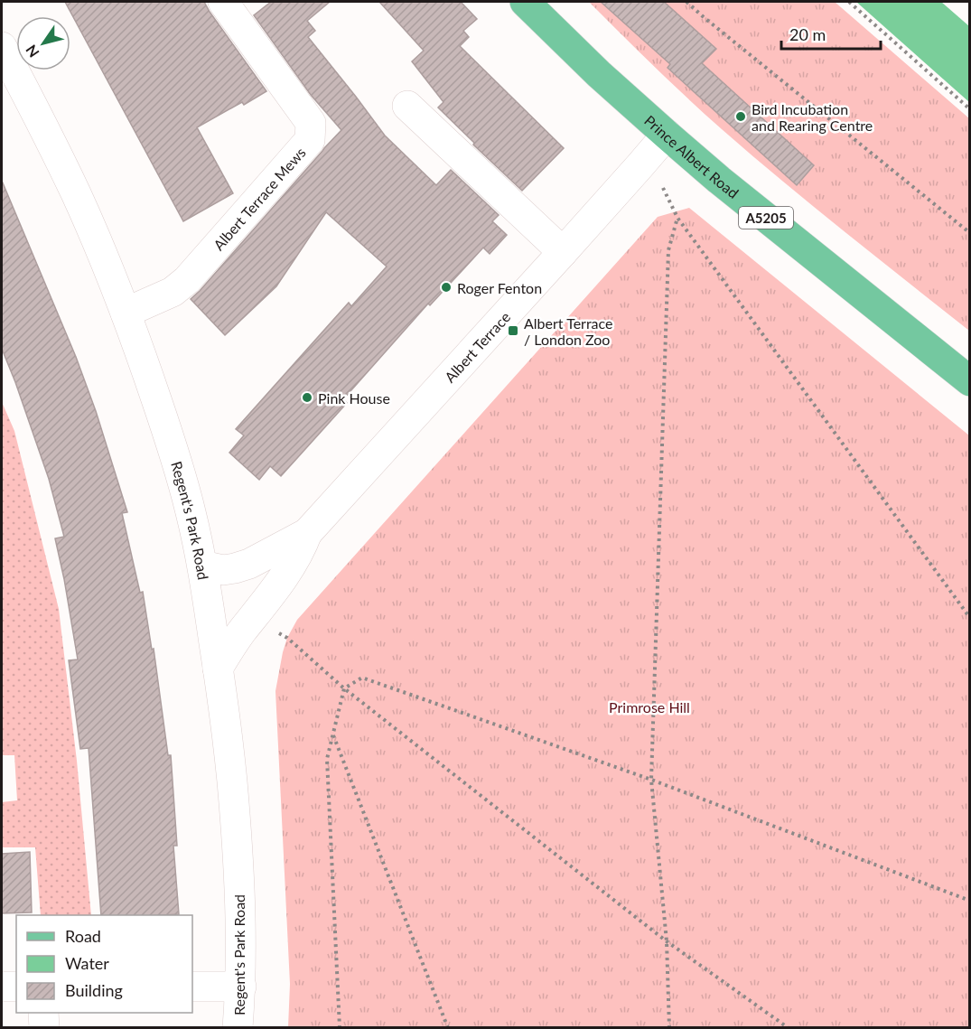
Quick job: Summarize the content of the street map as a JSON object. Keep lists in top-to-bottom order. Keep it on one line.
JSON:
{"streets":{"main road":["Prince Albert Road","A5205"],"street":["Albert Terrace Mews","Albert Terrace","Regent's Park Road"]},"crossings":[["Prince Albert Road","Albert Terrace"],["Albert Terrace Mews","Regent's Park Road"],["Albert Terrace","Regent's Park Road"]],"parks":["Primrose Hill"],"places":{"other":["Bird Incubation and Rearing Centre","Roger Fenton","Pink House"],"transit":["Albert Terrace / London Zoo"]},"legend":["Road","Water","Building"],"scale_bar":"20 m","north":"bottom left"}
